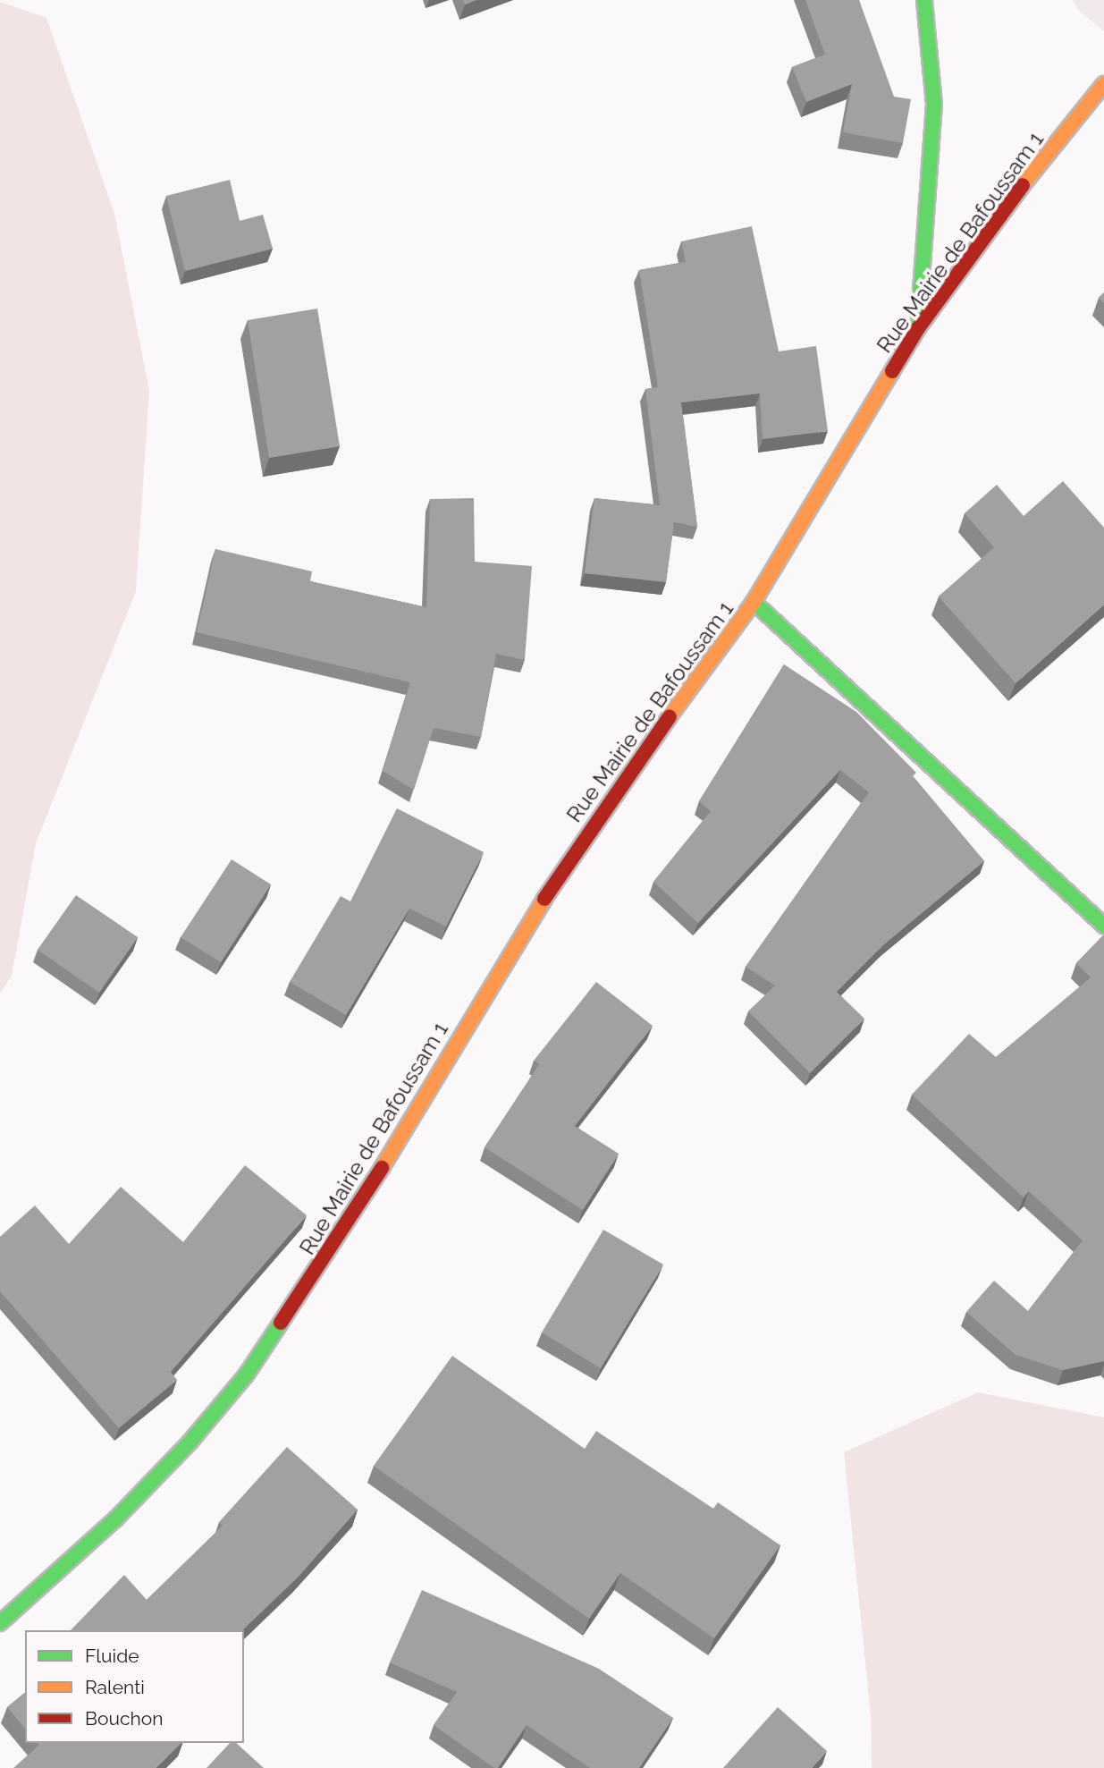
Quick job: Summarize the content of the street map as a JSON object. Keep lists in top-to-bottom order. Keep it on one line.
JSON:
{"streets":{"street":["Rue Mairie de Bafoussam 1"]},"legend":["Fluide","Ralenti","Bouchon"]}
